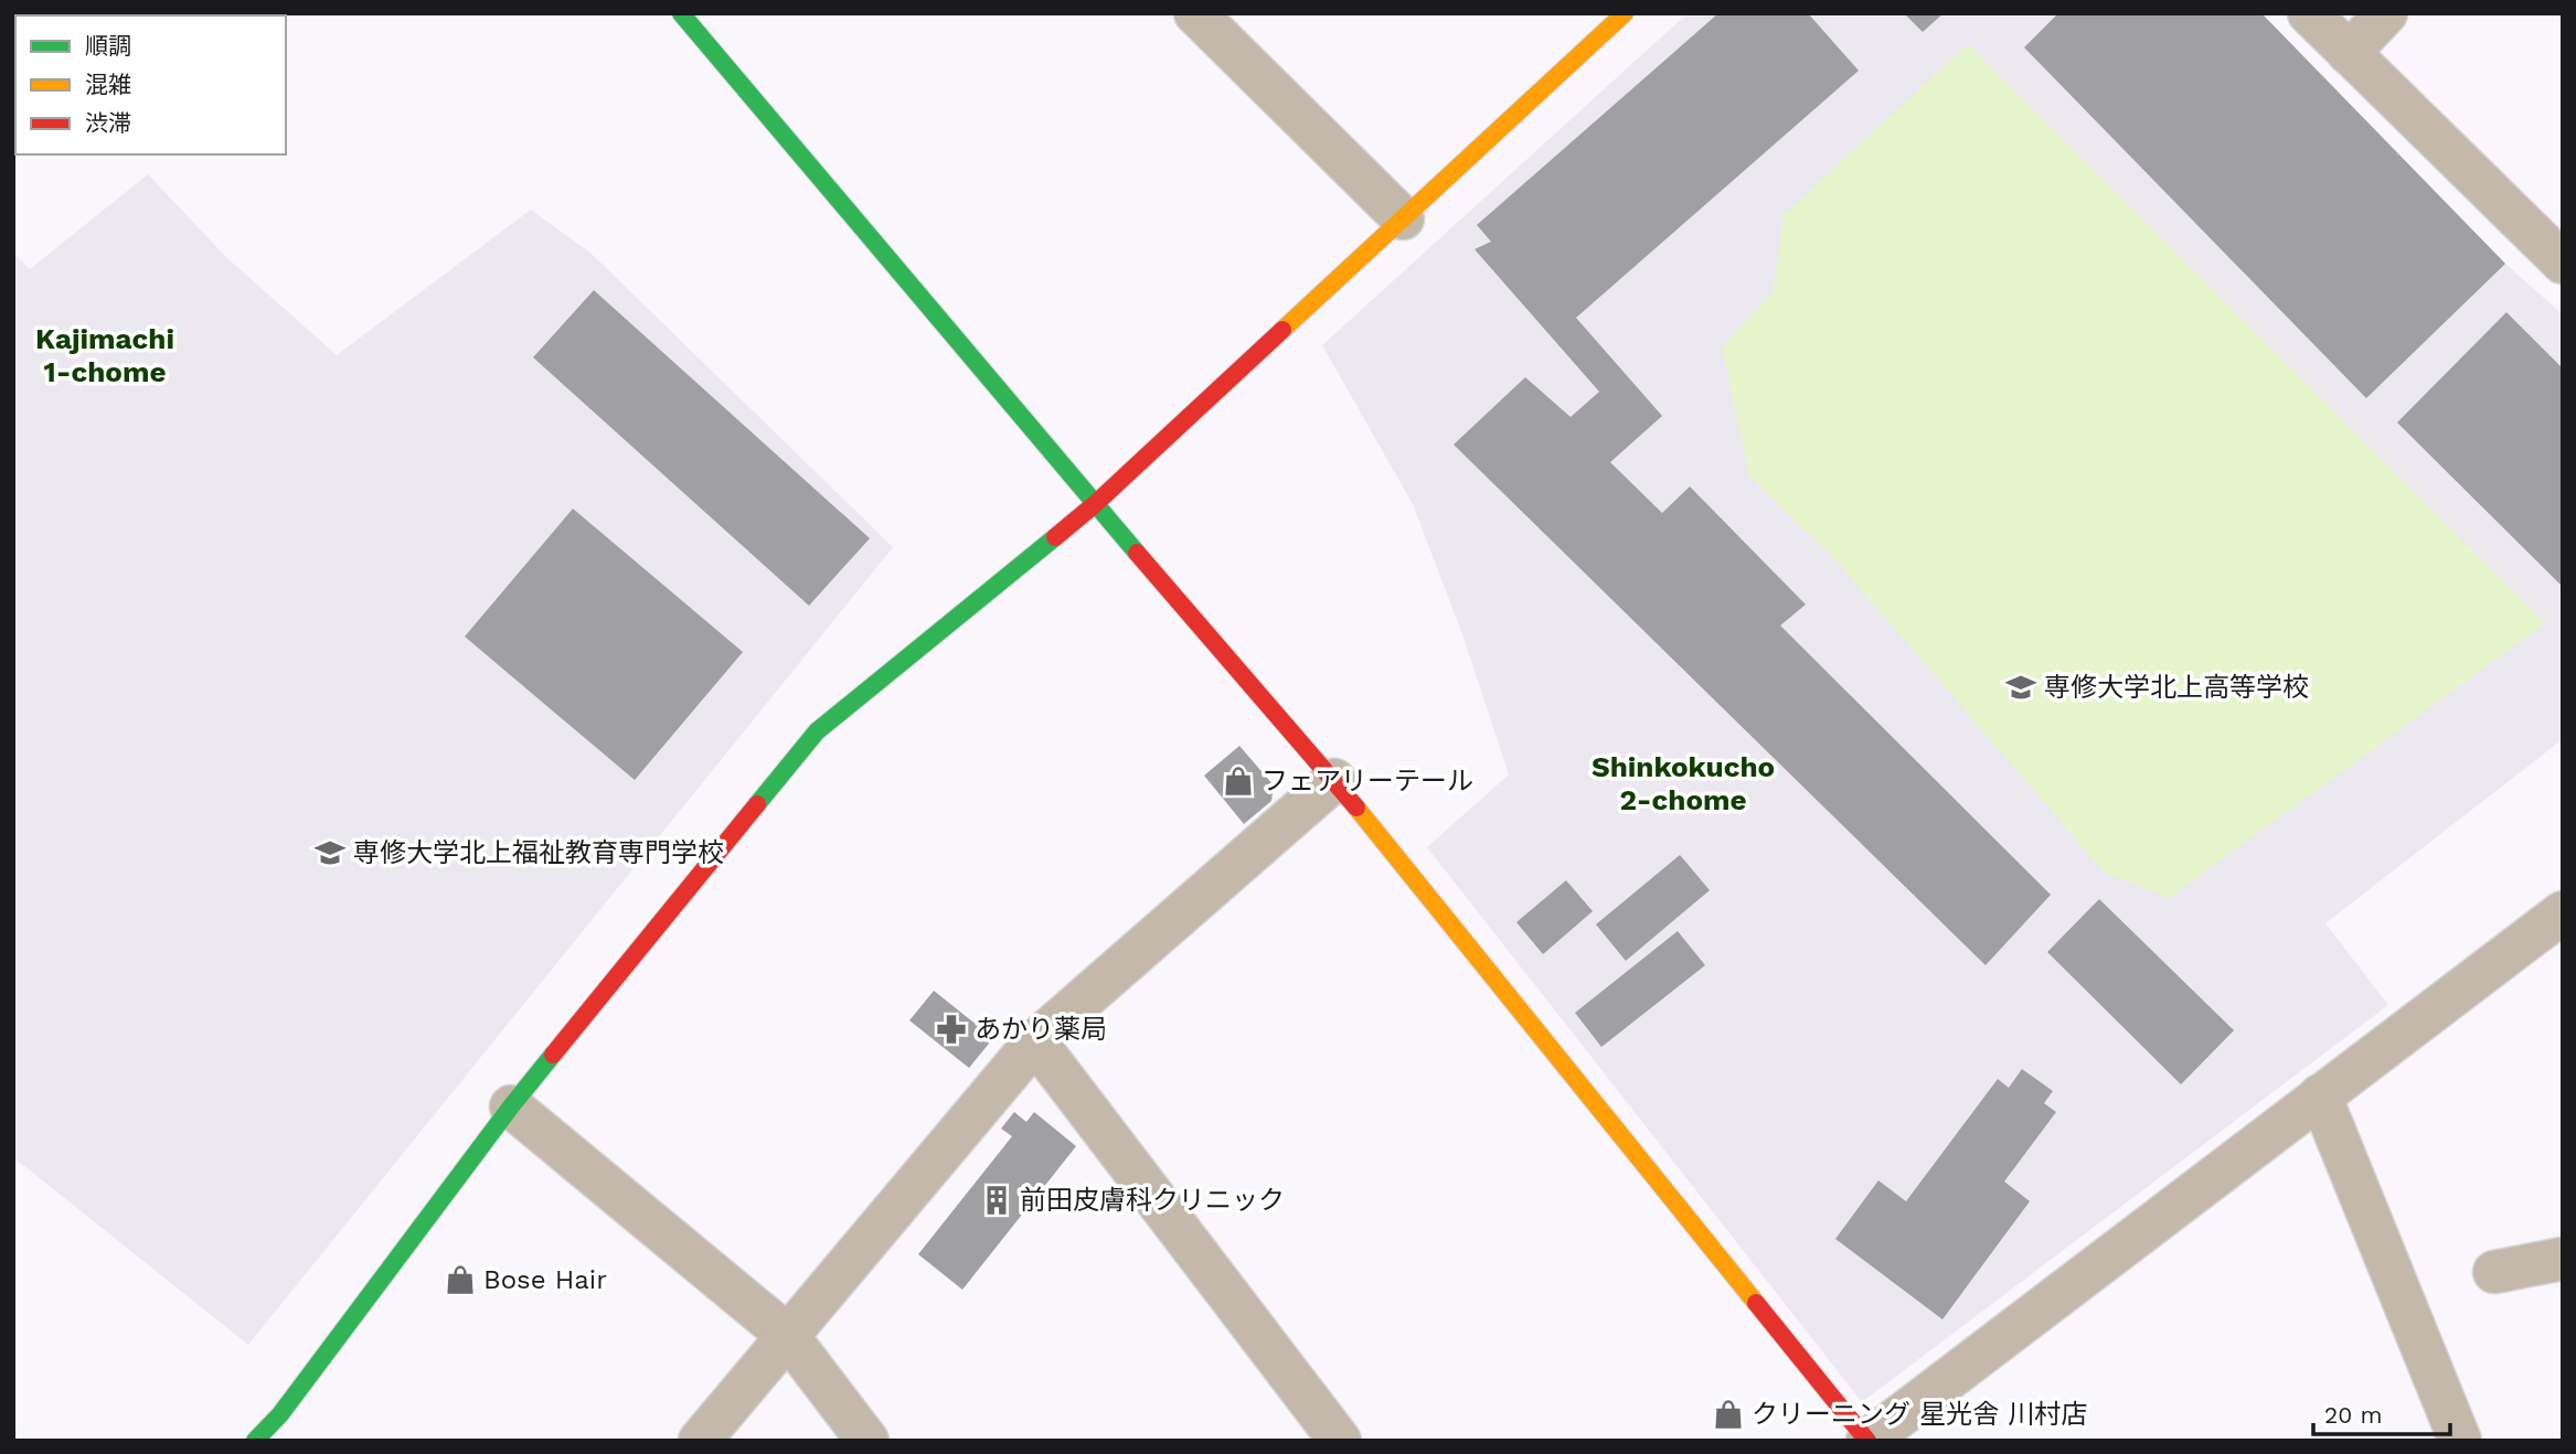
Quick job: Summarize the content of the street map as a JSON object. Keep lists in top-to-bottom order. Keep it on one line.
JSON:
{"districts":["Kajimachi 1-chome","Shinkokucho 2-chome"],"places":{"school or university":["専修大学北上高等学校","専修大学北上福祉教育専門学校"],"shop":["フェアリーテール","Bose Hair","クリーニング 星光舎 川村店"],"pharmacy":["あかり薬局"],"building":["前田皮膚科クリニック"]},"legend":["順調","混雑","渋滞"],"scale_bar":"20 m"}
